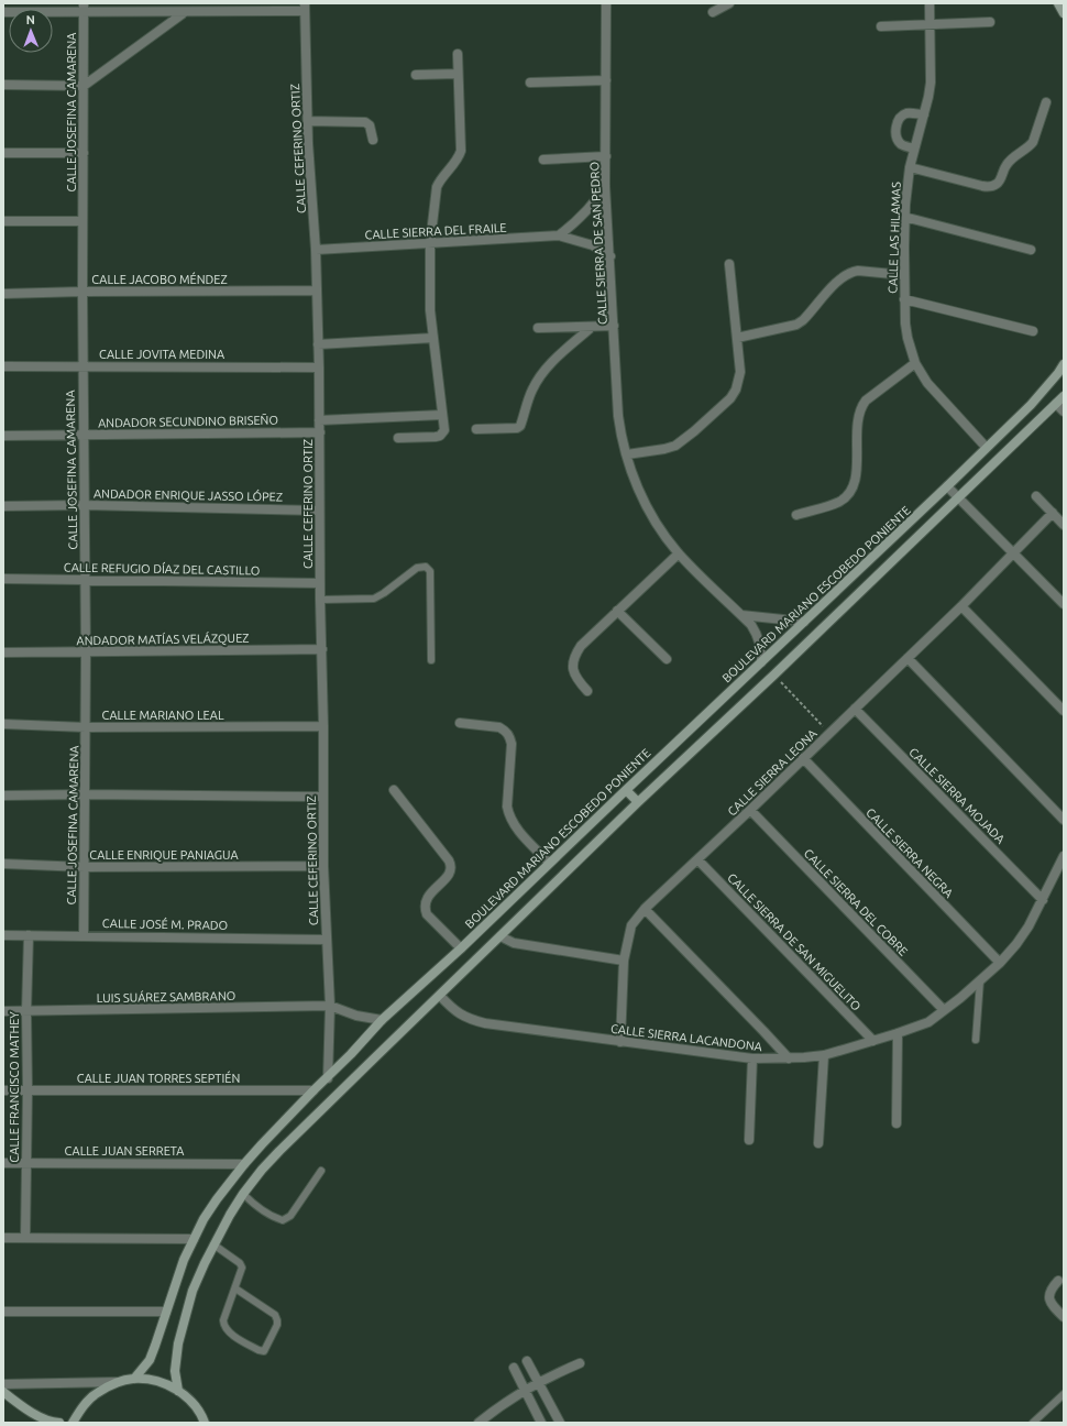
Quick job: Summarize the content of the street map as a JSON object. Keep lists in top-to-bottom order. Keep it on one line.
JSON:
{"streets":{"street":["CALLE JOSEFINA CAMARENA","CALLE CEFERINO ORTIZ","CALLE SIERRA DEL FRAILE","CALLE LAS HILAMAS","CALLE SIERRA DE SAN PEDRO","CALLE JACOBO MÉNDEZ","CALLE JOVITA MEDINA","ANDADOR SECUNDINO BRISEÑO","ANDADOR ENRIQUE JASSO LÓPEZ","CALLE REFUGIO DÍAZ DEL CASTILLO","BOULEVARD MARIANO ESCOBEDO PONIENTE","ANDADOR MATÍAS VELÁZQUEZ","CALLE MARIANO LEAL","CALLE SIERRA LEONA","CALLE SIERRA MOJADA","CALLE SIERRA NEGRA","CALLE ENRIQUE PANIAGUA","CALLE SIERRA DEL COBRE","CALLE JOSÉ M. PRADO","CALLE SIERRA DE SAN MIGUELITO","LUIS SUÁREZ SAMBRANO","CALLE SIERRA LACANDONA","CALLE JUAN TORRES SEPTIÉN","CALLE FRANCISCO MATHEY","CALLE JUAN SERRETA"]},"crossings":[["CALLE JOSEFINA CAMARENA","CALLE JACOBO MÉNDEZ"],["CALLE JOSEFINA CAMARENA","CALLE JOVITA MEDINA"],["CALLE JOSEFINA CAMARENA","ANDADOR SECUNDINO BRISEÑO"],["CALLE JOSEFINA CAMARENA","ANDADOR ENRIQUE JASSO LÓPEZ"],["CALLE JOSEFINA CAMARENA","CALLE REFUGIO DÍAZ DEL CASTILLO"],["CALLE JOSEFINA CAMARENA","ANDADOR MATÍAS VELÁZQUEZ"],["CALLE JOSEFINA CAMARENA","CALLE MARIANO LEAL"],["CALLE JOSEFINA CAMARENA","CALLE ENRIQUE PANIAGUA"],["CALLE JOSEFINA CAMARENA","CALLE JOSÉ M. PRADO"],["CALLE CEFERINO ORTIZ","CALLE SIERRA DEL FRAILE"],["CALLE CEFERINO ORTIZ","CALLE JACOBO MÉNDEZ"],["CALLE CEFERINO ORTIZ","CALLE JOVITA MEDINA"],["CALLE CEFERINO ORTIZ","ANDADOR SECUNDINO BRISEÑO"],["CALLE CEFERINO ORTIZ","ANDADOR ENRIQUE JASSO LÓPEZ"],["CALLE CEFERINO ORTIZ","CALLE REFUGIO DÍAZ DEL CASTILLO"],["CALLE CEFERINO ORTIZ","BOULEVARD MARIANO ESCOBEDO PONIENTE"],["CALLE CEFERINO ORTIZ","ANDADOR MATÍAS VELÁZQUEZ"],["CALLE CEFERINO ORTIZ","CALLE MARIANO LEAL"],["CALLE CEFERINO ORTIZ","CALLE ENRIQUE PANIAGUA"],["CALLE CEFERINO ORTIZ","CALLE JOSÉ M. PRADO"],["CALLE CEFERINO ORTIZ","LUIS SUÁREZ SAMBRANO"],["CALLE SIERRA DEL FRAILE","CALLE SIERRA DE SAN PEDRO"],["CALLE LAS HILAMAS","BOULEVARD MARIANO ESCOBEDO PONIENTE"],["CALLE SIERRA DE SAN PEDRO","BOULEVARD MARIANO ESCOBEDO PONIENTE"],["BOULEVARD MARIANO ESCOBEDO PONIENTE","CALLE JUAN TORRES SEPTIÉN"],["BOULEVARD MARIANO ESCOBEDO PONIENTE","CALLE JUAN SERRETA"],["CALLE SIERRA LEONA","CALLE SIERRA MOJADA"],["CALLE SIERRA LEONA","CALLE SIERRA NEGRA"],["CALLE SIERRA LEONA","CALLE SIERRA DEL COBRE"],["CALLE SIERRA LEONA","CALLE SIERRA DE SAN MIGUELITO"],["CALLE SIERRA LEONA","CALLE SIERRA LACANDONA"],["CALLE SIERRA MOJADA","CALLE SIERRA LACANDONA"],["CALLE SIERRA NEGRA","CALLE SIERRA LACANDONA"],["CALLE SIERRA DEL COBRE","CALLE SIERRA LACANDONA"],["CALLE JOSÉ M. PRADO","CALLE FRANCISCO MATHEY"],["CALLE SIERRA DE SAN MIGUELITO","CALLE SIERRA LACANDONA"],["LUIS SUÁREZ SAMBRANO","CALLE FRANCISCO MATHEY"],["CALLE JUAN TORRES SEPTIÉN","CALLE FRANCISCO MATHEY"],["CALLE FRANCISCO MATHEY","CALLE JUAN SERRETA"]],"north":"top"}
